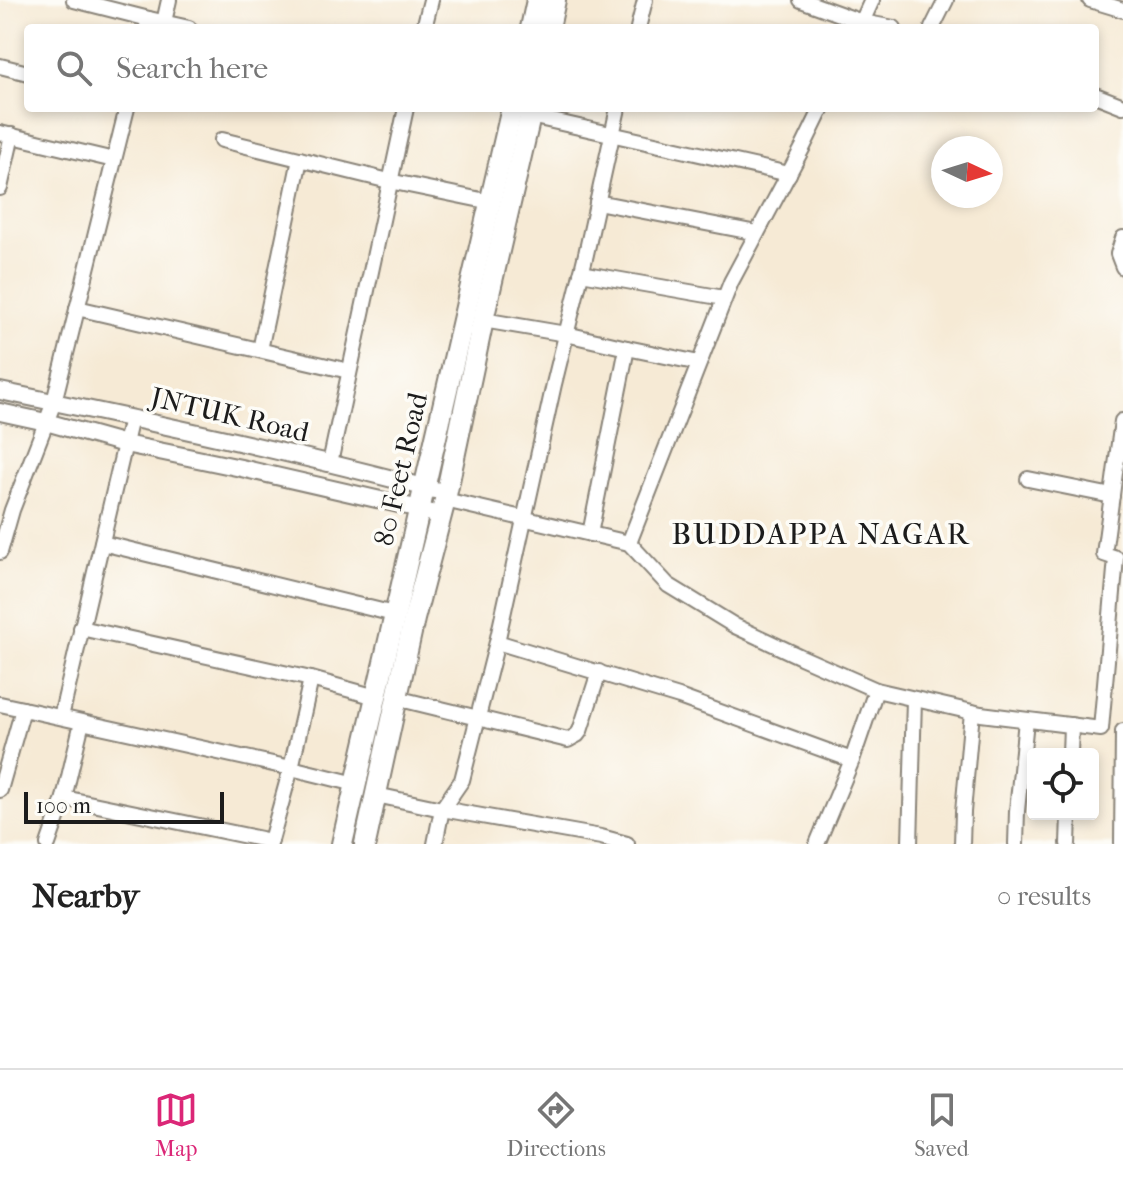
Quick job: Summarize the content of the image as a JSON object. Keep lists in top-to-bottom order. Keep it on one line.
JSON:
{"streets":{"main road":["80 Feet Road"],"street":["JNTUK Road"]},"crossings":[["JNTUK Road","80 Feet Road"]],"districts":["BUDDAPPA NAGAR"],"scale_bar":"100 m","north":"right","page":{"search":"Search here","scale":"100 m","heading":["Nearby","0 results"],"nav":["Map","Directions","Saved"]}}
